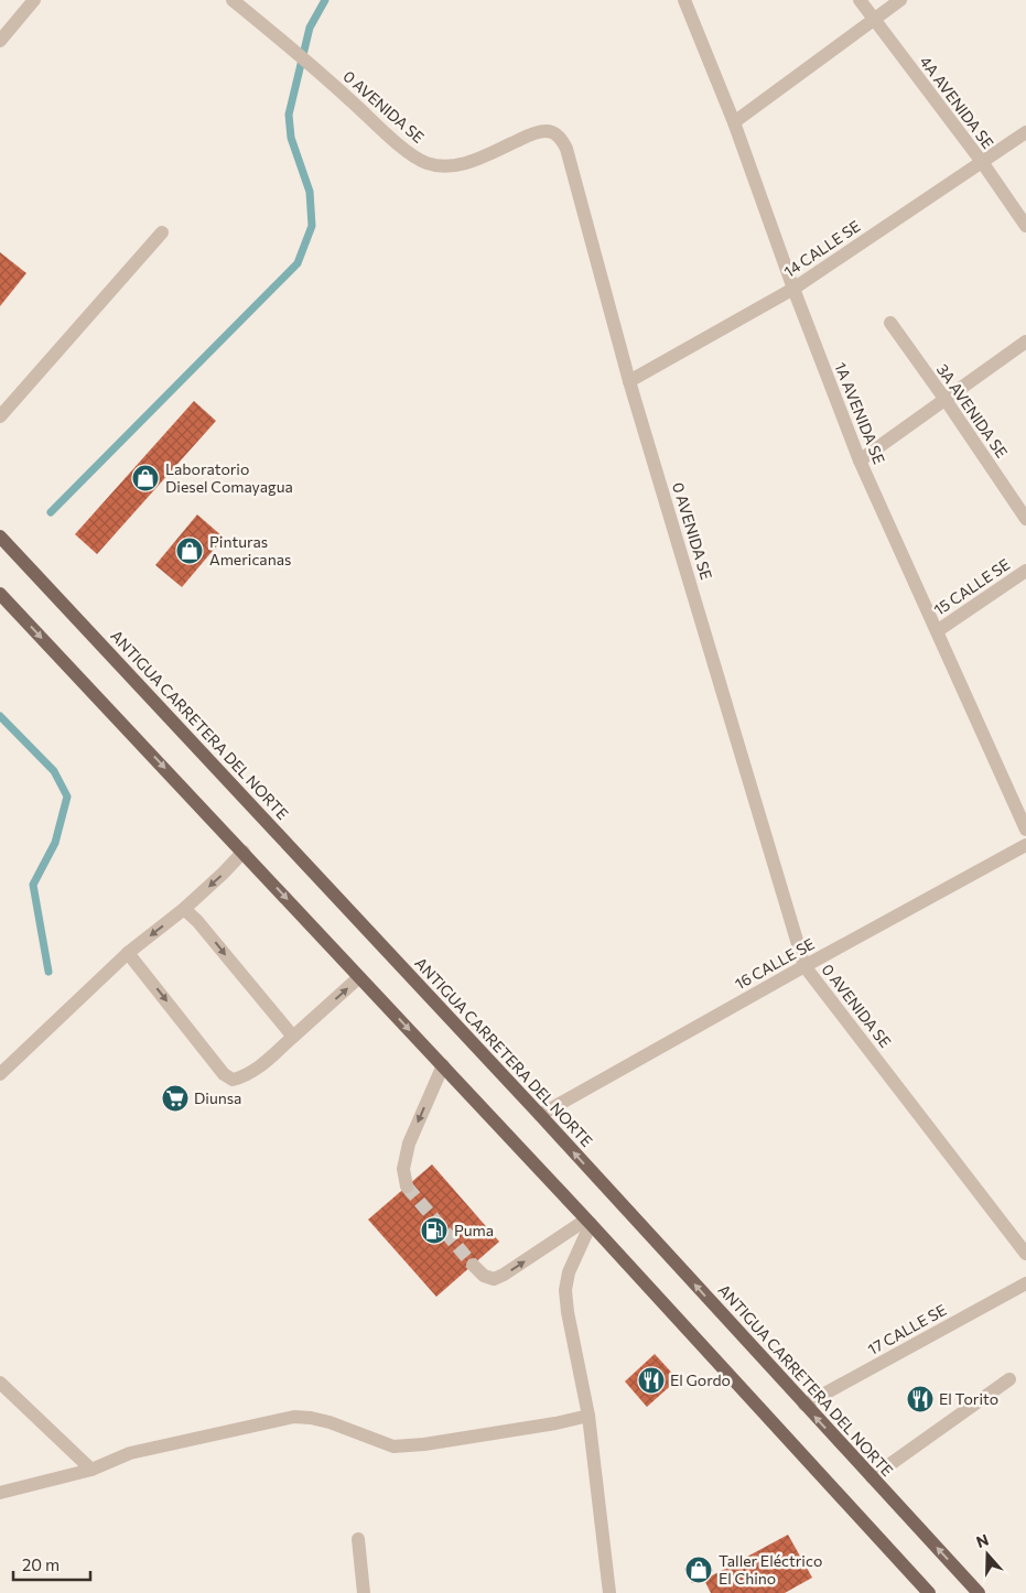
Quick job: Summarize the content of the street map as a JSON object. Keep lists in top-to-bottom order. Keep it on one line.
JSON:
{"streets":{"main road":["ANTIGUA CARRETERA DEL NORTE"],"street":["4A AVENIDA SE","0 AVENIDA SE","14 CALLE SE","3A AVENIDA SE","1A AVENIDA SE","15 CALLE SE","16 CALLE SE","17 CALLE SE"]},"crossings":[["4A AVENIDA SE","14 CALLE SE"],["0 AVENIDA SE","14 CALLE SE"],["0 AVENIDA SE","16 CALLE SE"],["14 CALLE SE","1A AVENIDA SE"],["1A AVENIDA SE","15 CALLE SE"],["ANTIGUA CARRETERA DEL NORTE","16 CALLE SE"],["ANTIGUA CARRETERA DEL NORTE","17 CALLE SE"]],"places":{"shop":["Laboratorio Diesel Comayagua","Pinturas Americanas","Taller Eléctrico El Chino"],"supermarket":["Diunsa"],"fuel station":["Puma"],"restaurant":["El Gordo","El Torito"]},"scale_bar":"20 m","north":"top"}
